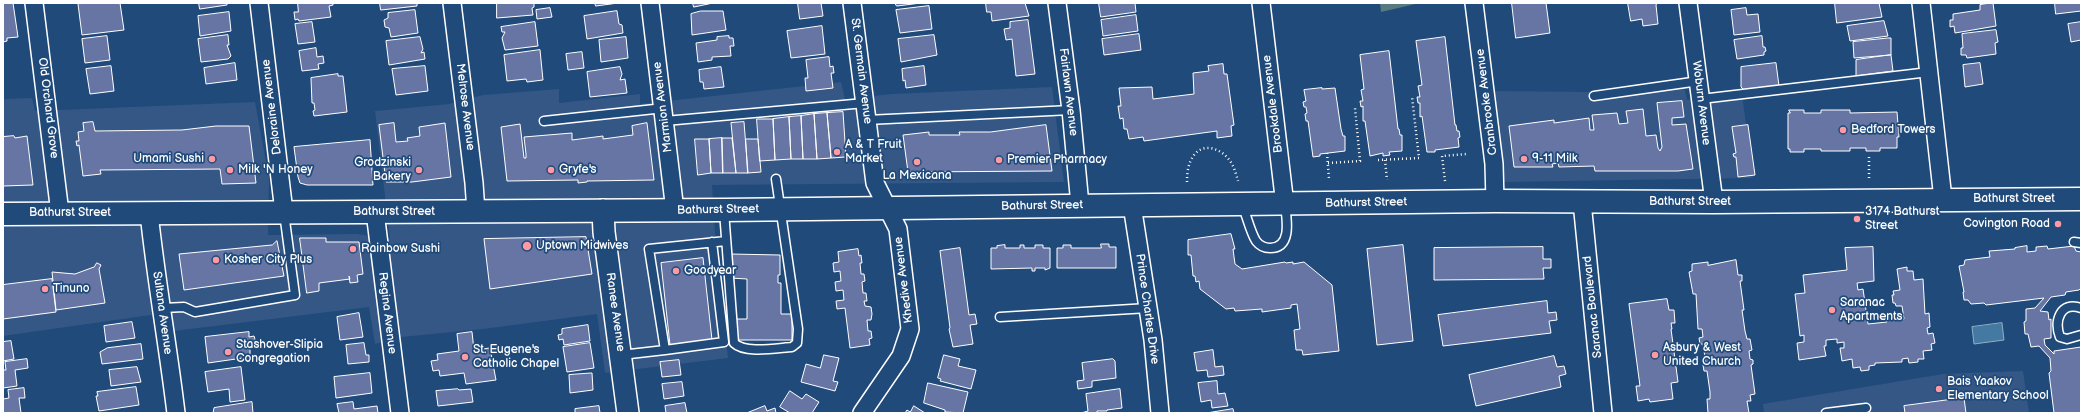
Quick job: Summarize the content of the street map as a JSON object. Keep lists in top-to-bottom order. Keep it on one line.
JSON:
{"streets":{"main road":["Bathurst Street"],"street":["St. Germain Avenue","Fairlawn Avenue","Cranbrooke Avenue","Woburn Avenue","Brookdale Avenue","Deloraine Avenue","Melrose Avenue","Marmion Avenue","Old Orchard Grove","Khedive Avenue","Saranac Boulevard","Prince Charles Drive","Ranee Avenue","Sultana Avenue","Regina Avenue"]},"crossings":[["St. Germain Avenue","Bathurst Street"],["St. Germain Avenue","Khedive Avenue"],["Fairlawn Avenue","Bathurst Street"],["Cranbrooke Avenue","Bathurst Street"],["Woburn Avenue","Bathurst Street"],["Brookdale Avenue","Bathurst Street"],["Deloraine Avenue","Bathurst Street"],["Melrose Avenue","Bathurst Street"],["Marmion Avenue","Bathurst Street"],["Old Orchard Grove","Bathurst Street"],["Bathurst Street","Khedive Avenue"],["Bathurst Street","Saranac Boulevard"],["Bathurst Street","Prince Charles Drive"],["Bathurst Street","Ranee Avenue"],["Bathurst Street","Sultana Avenue"],["Bathurst Street","Regina Avenue"]],"places":["Bedford Towers","A & T Fruit Market","Umami Sushi","9-11 Milk","Premier Pharmacy","La Mexicana","Milk 'N Honey","Grodzinski Bakery","Gryfe's","3174 Bathurst Street","Covington Road","Uptown Midwives","Rainbow Sushi","Kosher City Plus","Goodyear","Tinuno","Saranac Apartments","Stashover-Slipia Congregation","Asbury & West United Church","St. Eugene's Catholic Chapel","Bais Yaakov Elementary School"]}
